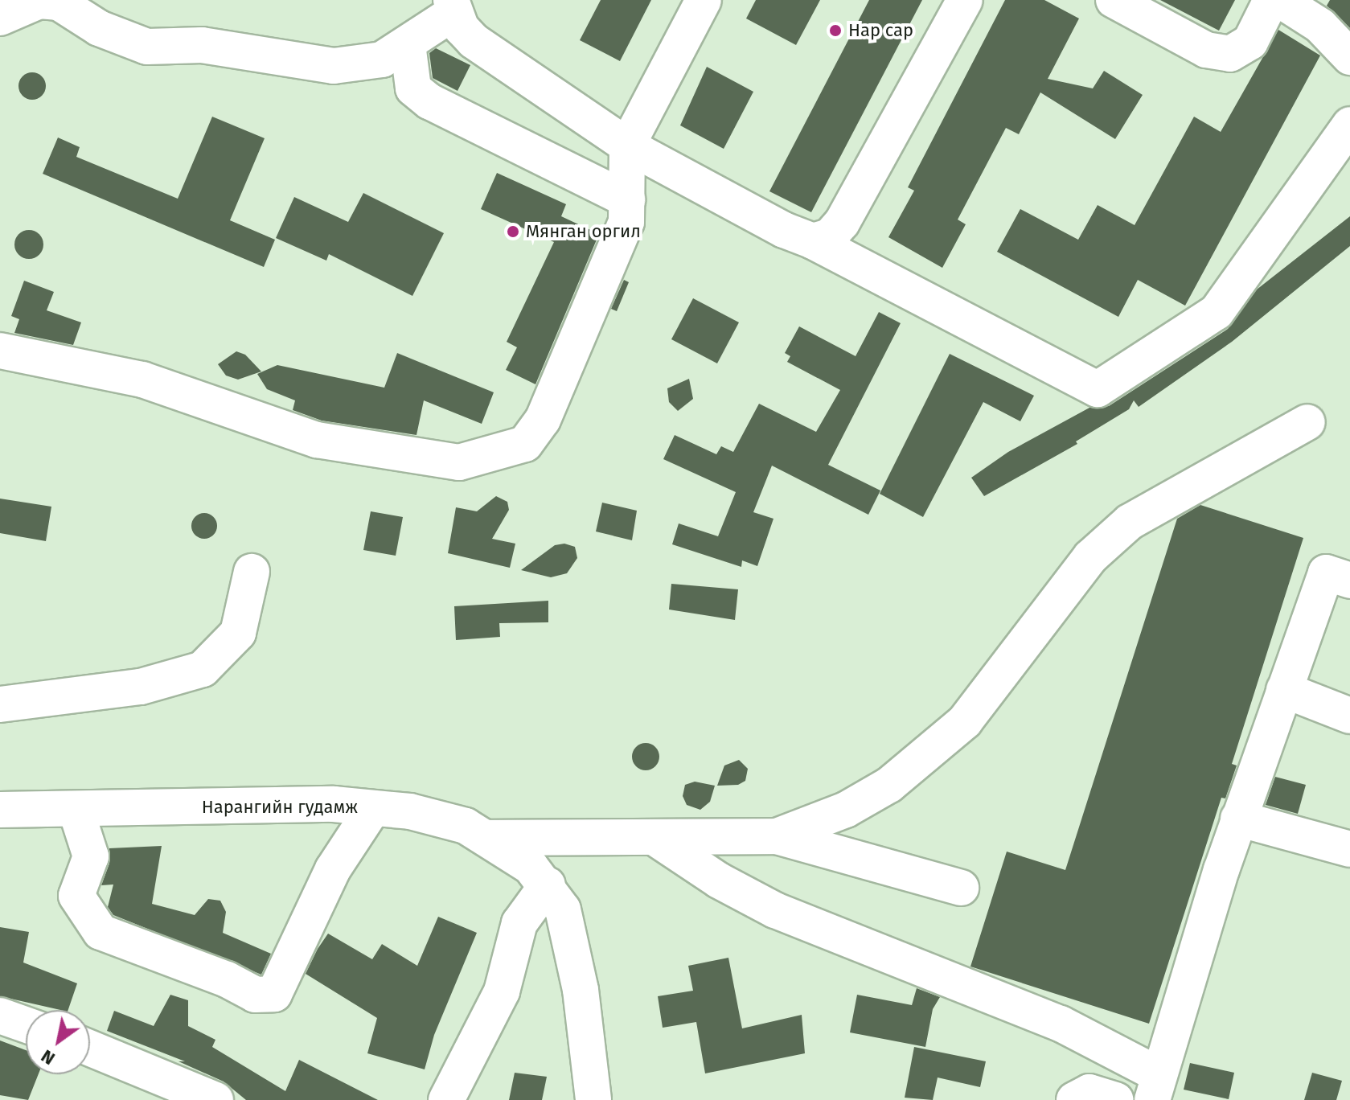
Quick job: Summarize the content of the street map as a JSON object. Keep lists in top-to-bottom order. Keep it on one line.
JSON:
{"streets":{"street":["Нарангийн гудамж"]},"places":["Нар сар","Мянган оргил"],"north":"bottom left"}
